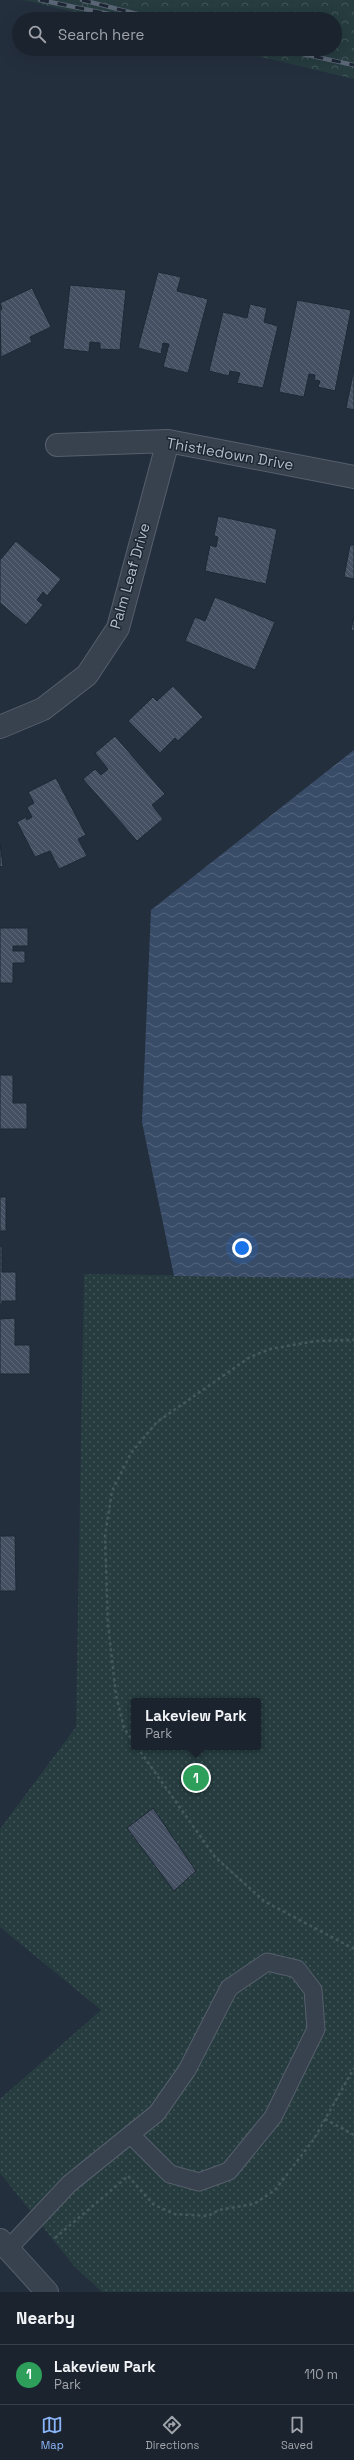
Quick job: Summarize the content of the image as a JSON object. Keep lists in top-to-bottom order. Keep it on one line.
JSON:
{"streets":{"street":["Thistledown Drive","Palm Leaf Drive"]},"crossings":[["Thistledown Drive","Palm Leaf Drive"]],"page":{"search":"Search here","popup":["Lakeview Park","Park"],"pins":"1","heading":"Nearby","list":[{"mark":"1","name":"Lakeview Park","note":"Park","value":"110 m"}],"nav":["Map","Directions","Saved"]}}
